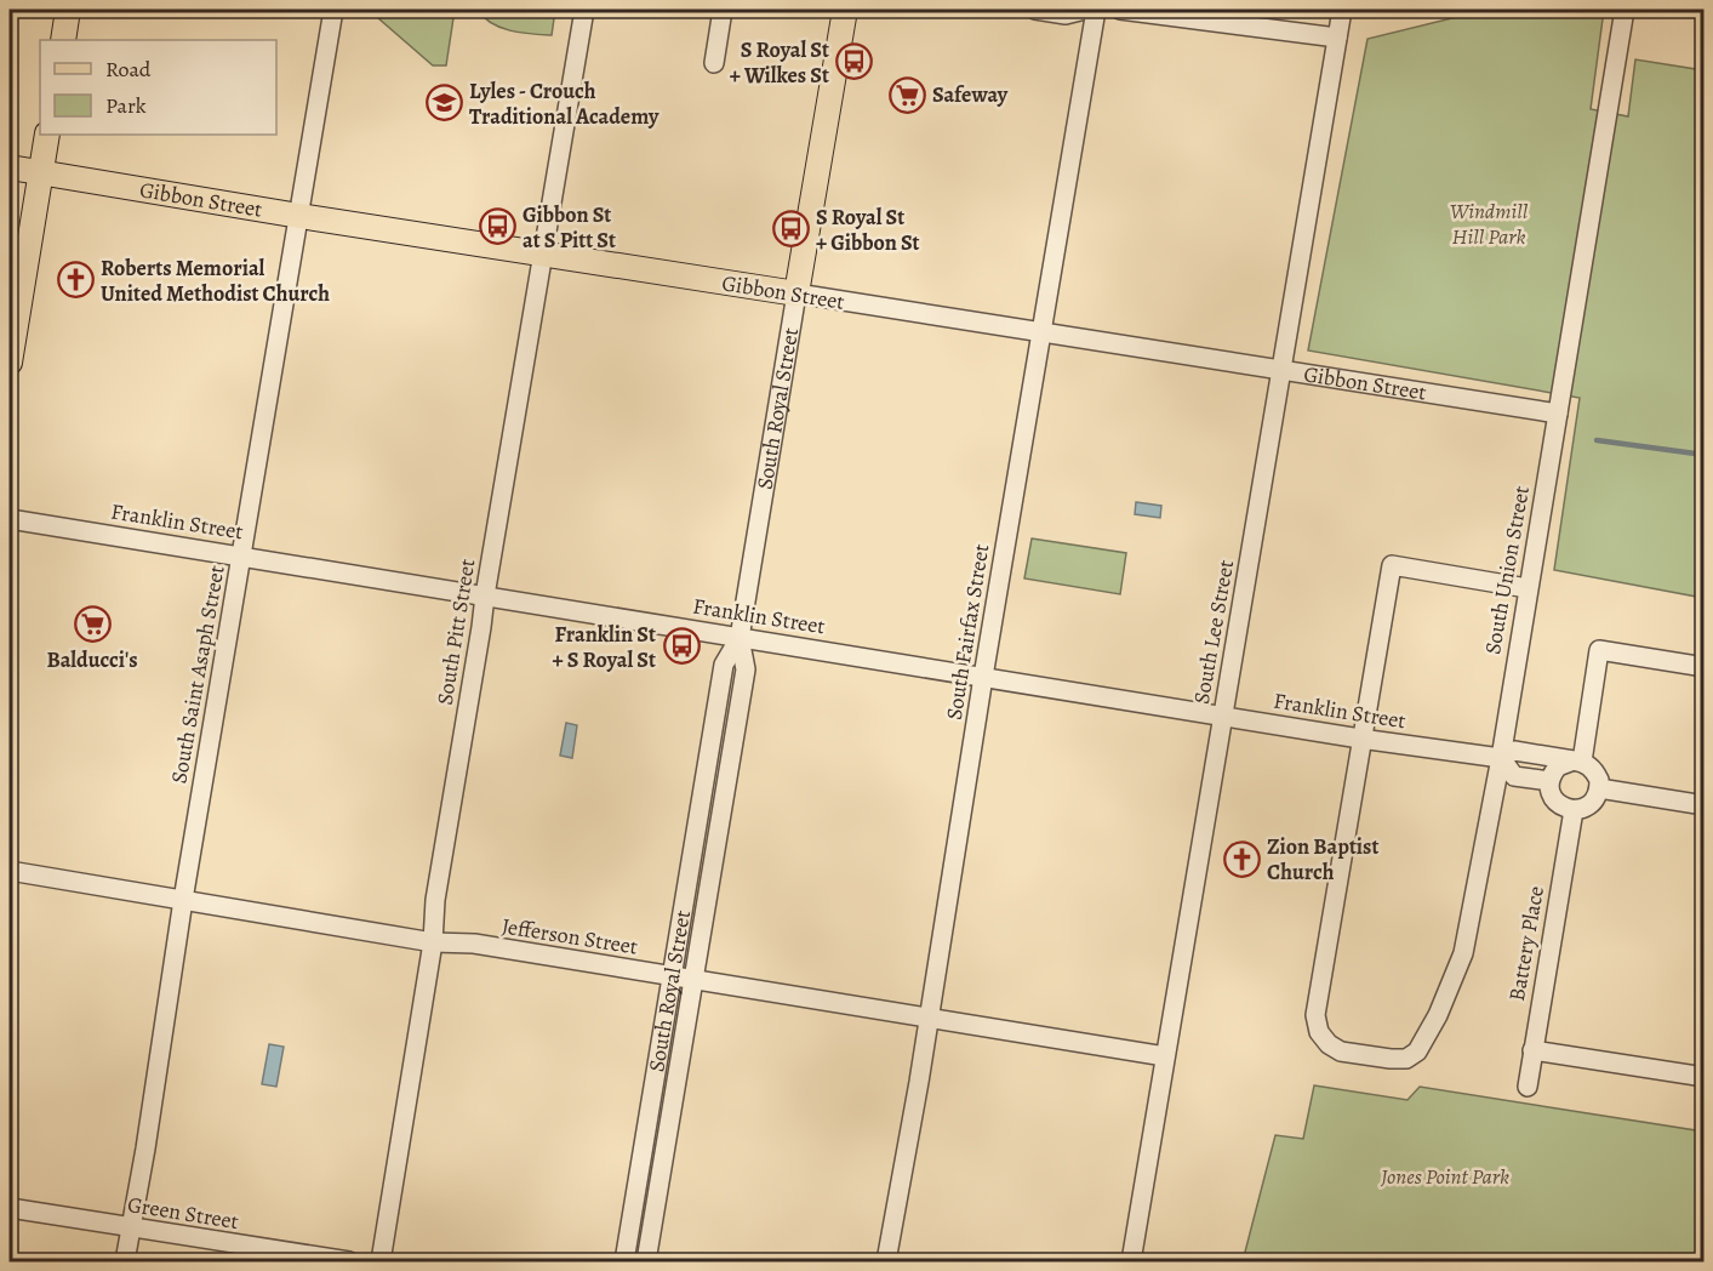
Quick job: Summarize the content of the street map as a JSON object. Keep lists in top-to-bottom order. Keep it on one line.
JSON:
{"streets":{"main road":["Gibbon Street","South Royal Street"],"street":["Franklin Street","South Union Street","South Pitt Street","South Fairfax Street","South Lee Street","South Saint Asaph Street","Jefferson Street","Battery Place","Green Street"]},"crossings":[["Gibbon Street","South Royal Street"],["Gibbon Street","South Union Street"],["Gibbon Street","South Pitt Street"],["Gibbon Street","South Fairfax Street"],["Gibbon Street","South Lee Street"],["Gibbon Street","South Saint Asaph Street"],["South Royal Street","Franklin Street"],["South Royal Street","Jefferson Street"],["Franklin Street","South Union Street"],["Franklin Street","South Pitt Street"],["Franklin Street","South Fairfax Street"],["Franklin Street","South Lee Street"],["Franklin Street","South Saint Asaph Street"],["Franklin Street","Battery Place"],["South Pitt Street","Jefferson Street"],["South Fairfax Street","Jefferson Street"],["South Lee Street","Jefferson Street"],["South Saint Asaph Street","Jefferson Street"],["South Saint Asaph Street","Green Street"]],"parks":["Windmill Hill Park","Jones Point Park"],"places":{"bus stop":["S Royal St + Wilkes St","Gibbon St at S Pitt St","S Royal St + Gibbon St","Franklin St + S Royal St"],"supermarket":["Safeway","Balducci's"],"school or university":["Lyles - Crouch Traditional Academy"],"church":["Roberts Memorial United Methodist Church","Zion Baptist Church"]},"legend":["Road","Park"]}
